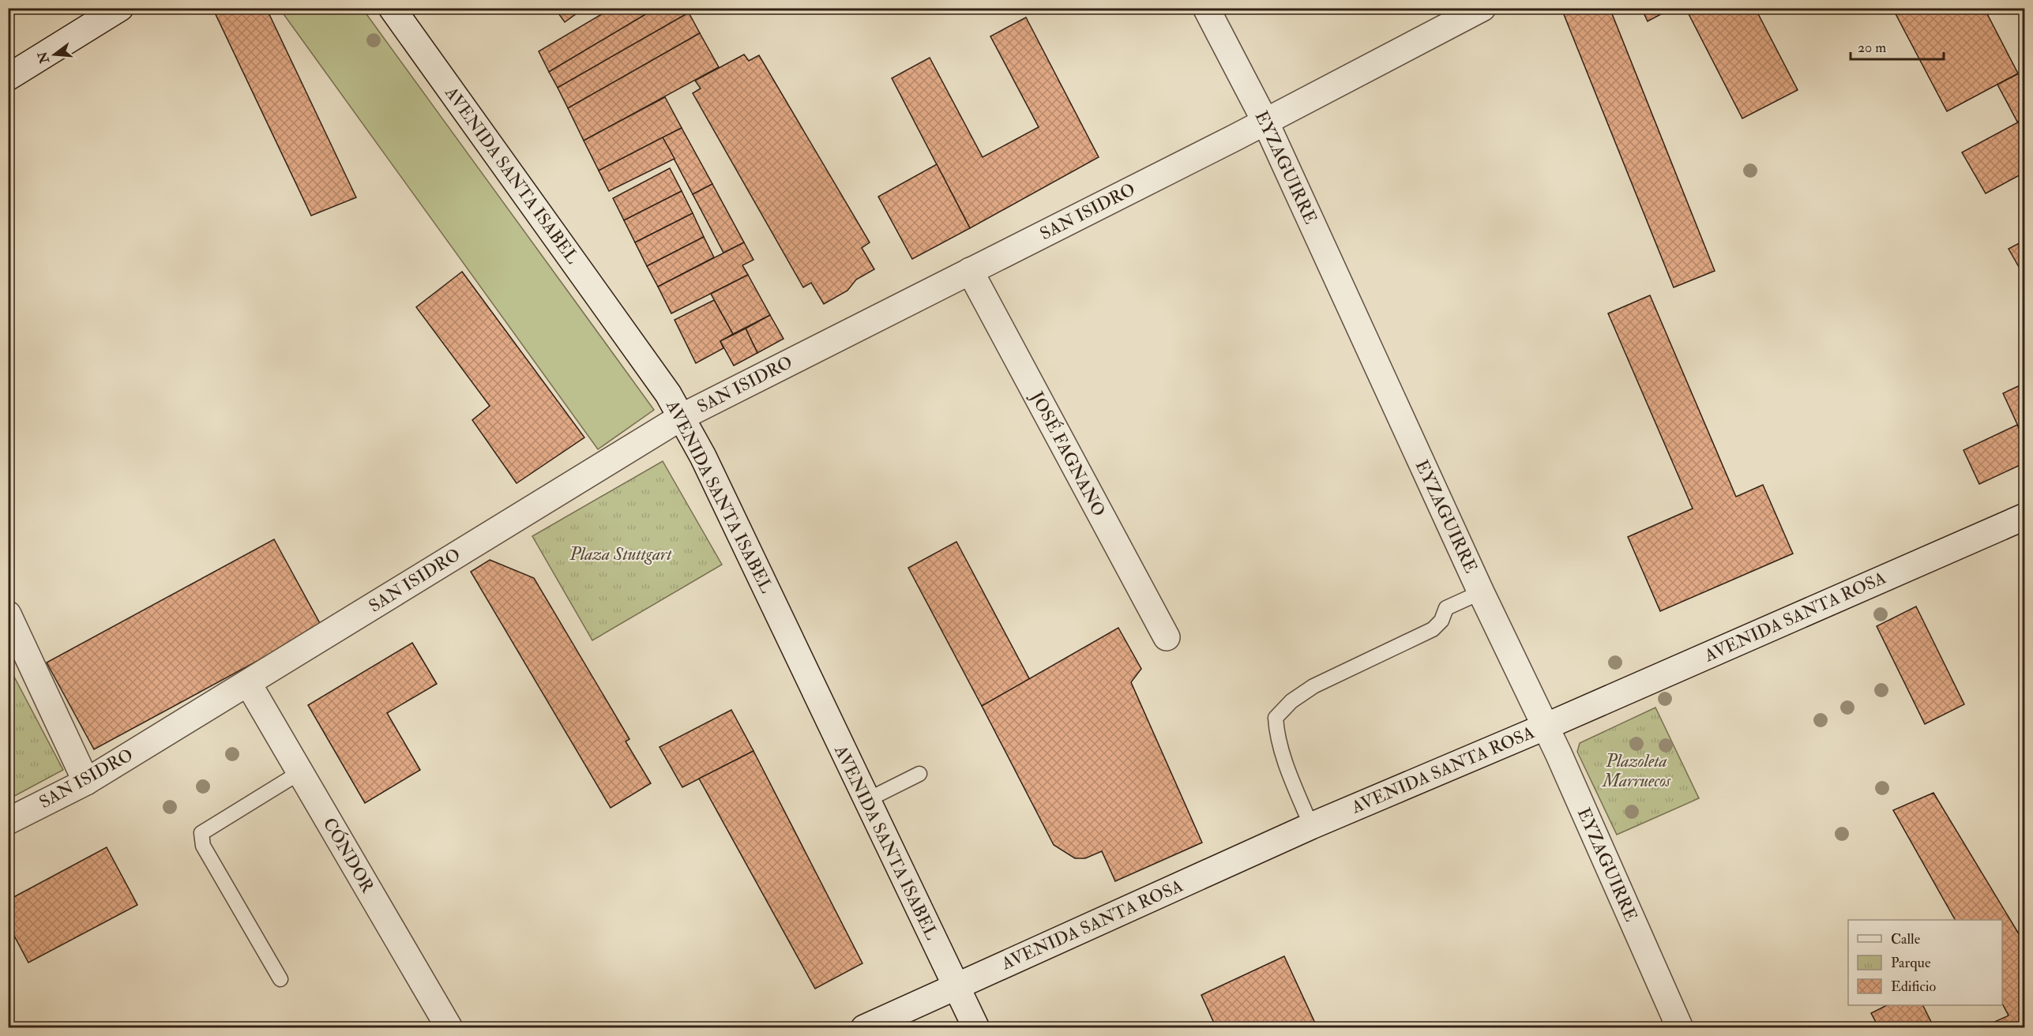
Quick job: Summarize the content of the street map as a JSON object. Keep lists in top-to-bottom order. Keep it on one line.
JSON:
{"streets":{"street":["EYZAGUIRRE","AVENIDA SANTA ISABEL","SAN ISIDRO","JOSÉ FAGNANO","AVENIDA SANTA ROSA","CÓNDOR"]},"crossings":[["EYZAGUIRRE","SAN ISIDRO"],["EYZAGUIRRE","AVENIDA SANTA ROSA"],["AVENIDA SANTA ISABEL","SAN ISIDRO"],["AVENIDA SANTA ISABEL","AVENIDA SANTA ROSA"],["SAN ISIDRO","JOSÉ FAGNANO"],["SAN ISIDRO","CÓNDOR"]],"parks":["Plaza Stuttgart","Plazoleta Marruecos"],"legend":["Calle","Parque","Edificio"],"scale_bar":"20 m","north":"left"}
